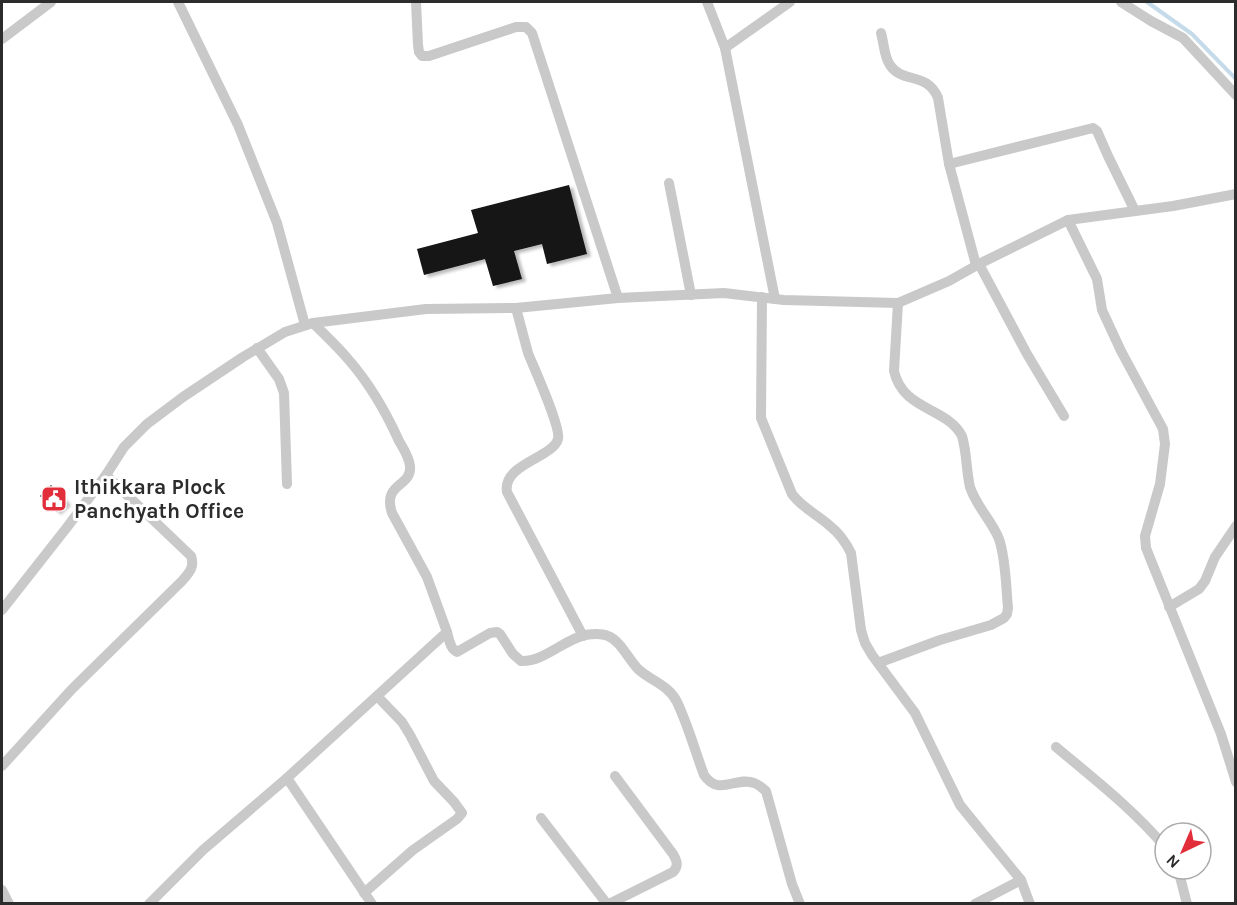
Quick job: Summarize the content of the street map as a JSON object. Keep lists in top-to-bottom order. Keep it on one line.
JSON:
{"places":{"public building":["Ithikkara Plock Panchyath Office"]},"north":"bottom left"}
